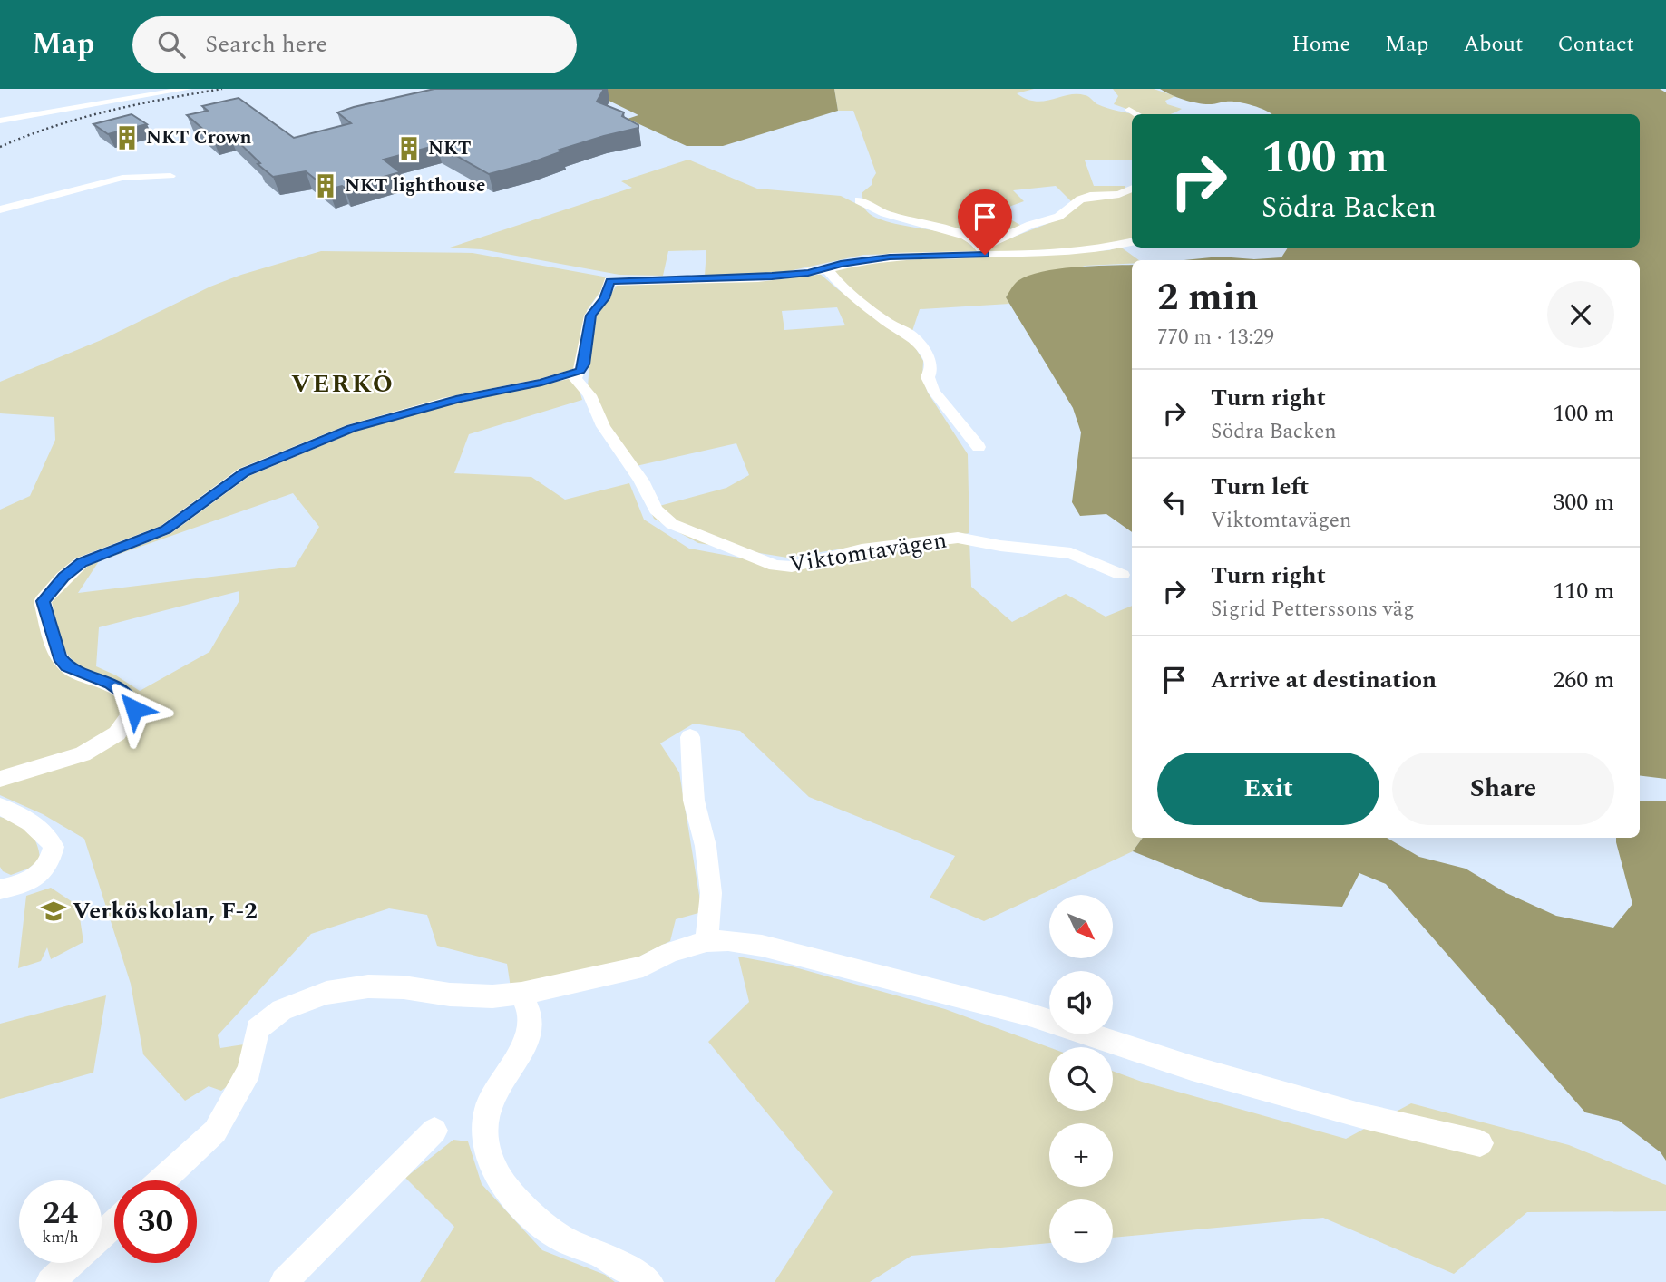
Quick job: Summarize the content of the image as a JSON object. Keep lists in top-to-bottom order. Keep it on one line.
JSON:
{"streets":{"street":["Viktomtavägen"]},"districts":["VERKÖ"],"places":{"building":["NKT Crown","NKT","NKT lighthouse"],"school or university":["Verköskolan, F-2"]},"north":"bottom right","page":{"header":"Map","search":"Search here","nav":["Home","Map","About","Contact"],"turn":["100 m","Södra Backen"],"heading":["2 min","770 m · 13:29"],"list":[{"name":"Turn right","note":"Södra Backen","value":"100 m"},{"name":"Turn left","note":"Viktomtavägen","value":"300 m"},{"name":"Turn right","note":"Sigrid Petterssons väg","value":"110 m"},{"name":"Arrive at destination","value":"260 m"}],"buttons":["Exit","Share"],"map_buttons":["+","−"],"speed":"24 km/h","limit":"30"}}
